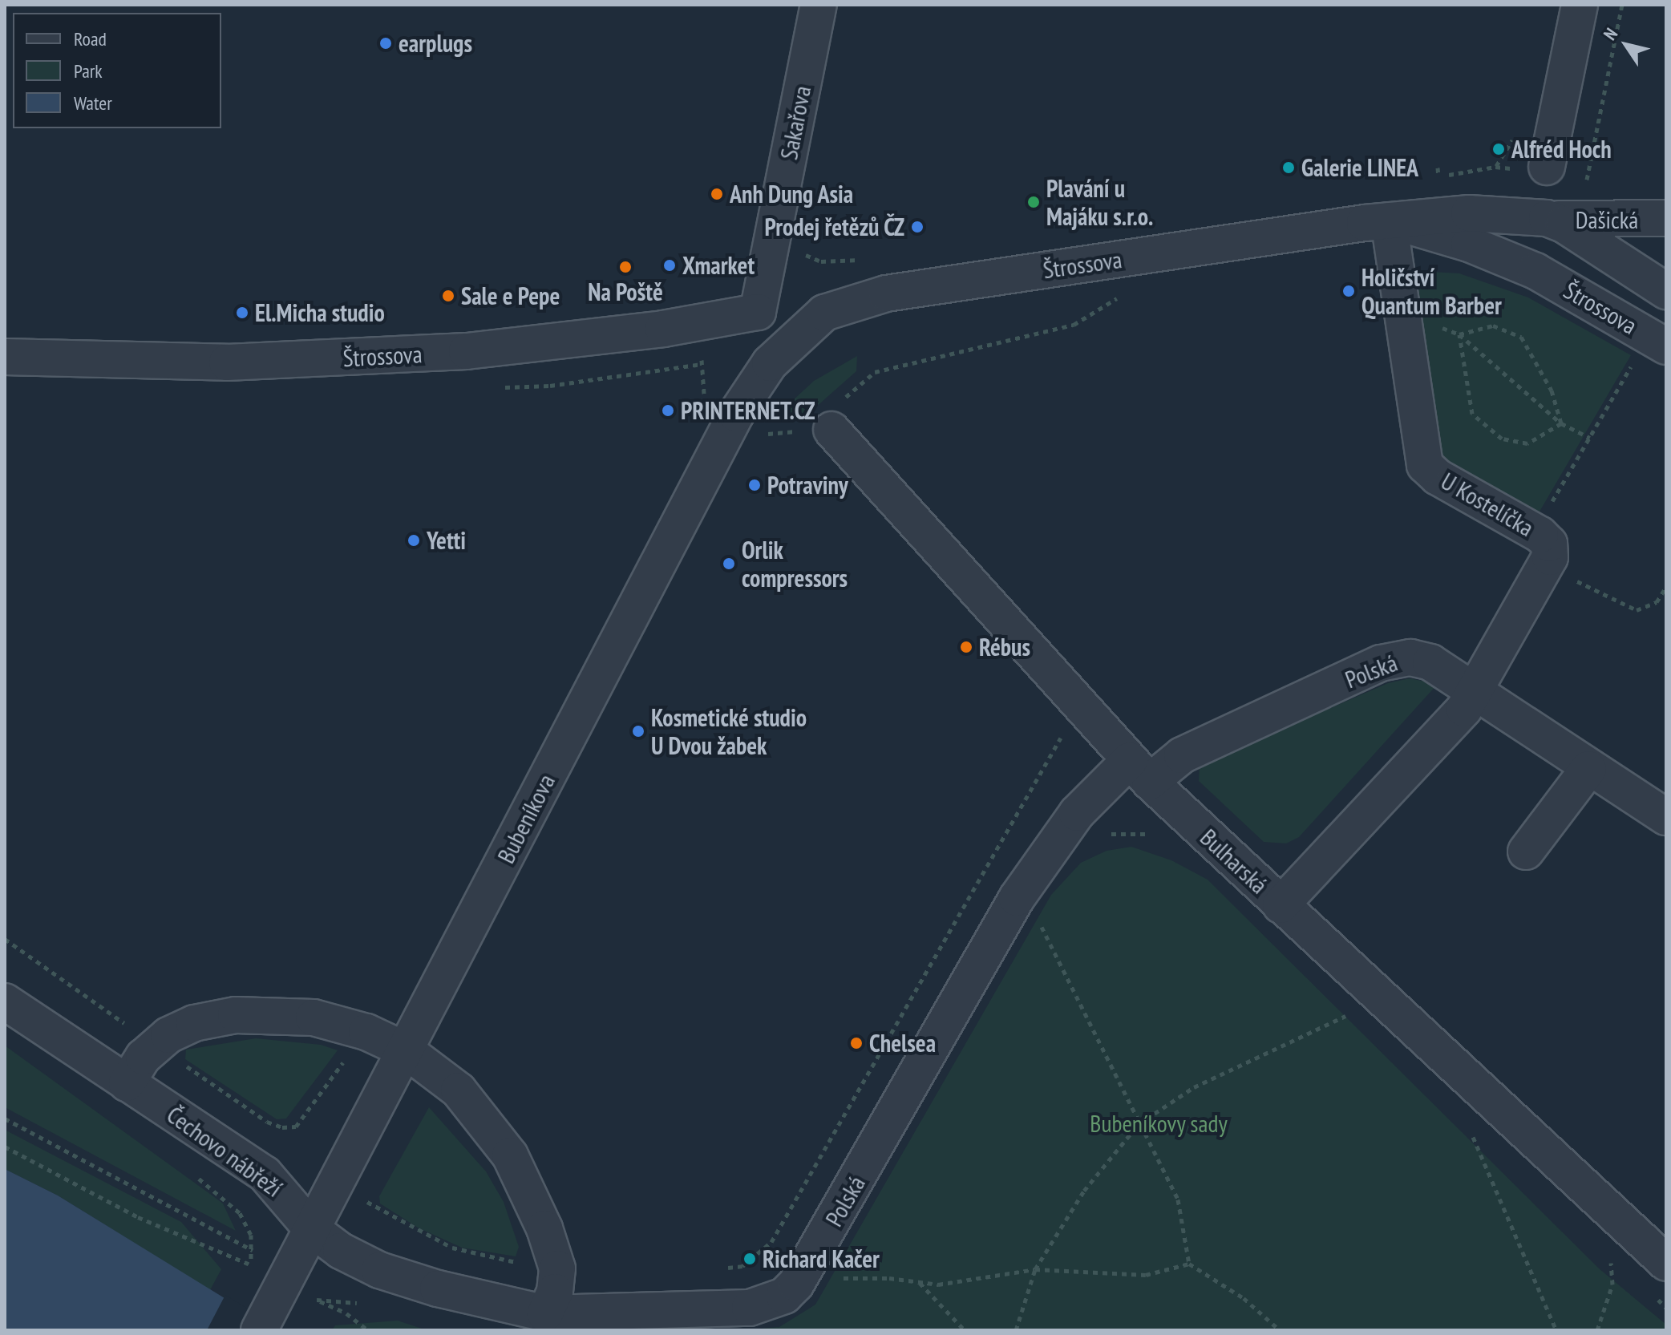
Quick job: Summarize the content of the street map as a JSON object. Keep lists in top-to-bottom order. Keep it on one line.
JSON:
{"streets":{"street":["Sakařova","Dašická","Štrossova","U Kostelíčka","Polská","Bubeníkova","Bulharská","Čechovo nábřeží"]},"crossings":[["Sakařova","Štrossova"],["Dašická","Štrossova"],["Štrossova","U Kostelíčka"],["Štrossova","Bubeníkova"],["U Kostelíčka","Polská"],["Polská","Bubeníkova"],["Polská","Bulharská"],["Polská","Čechovo nábřeží"],["Bubeníkova","Čechovo nábřeží"]],"parks":["Bubeníkovy sady"],"places":["earplugs","Alfréd Hoch","Galerie LINEA","Anh Dung Asia","Plavání u Majáku s.r.o.","Prodej řetězů ČZ","Xmarket","Na Poště","Holičství Quantum Barber","Sale e Pepe","El.Micha studio","PRINTERNET.CZ","Potraviny","Yetti","Orlik compressors","Rébus","Kosmetické studio U Dvou žabek","Chelsea","Richard Kačer"],"legend":["Road","Park","Water"],"north":"top left"}
